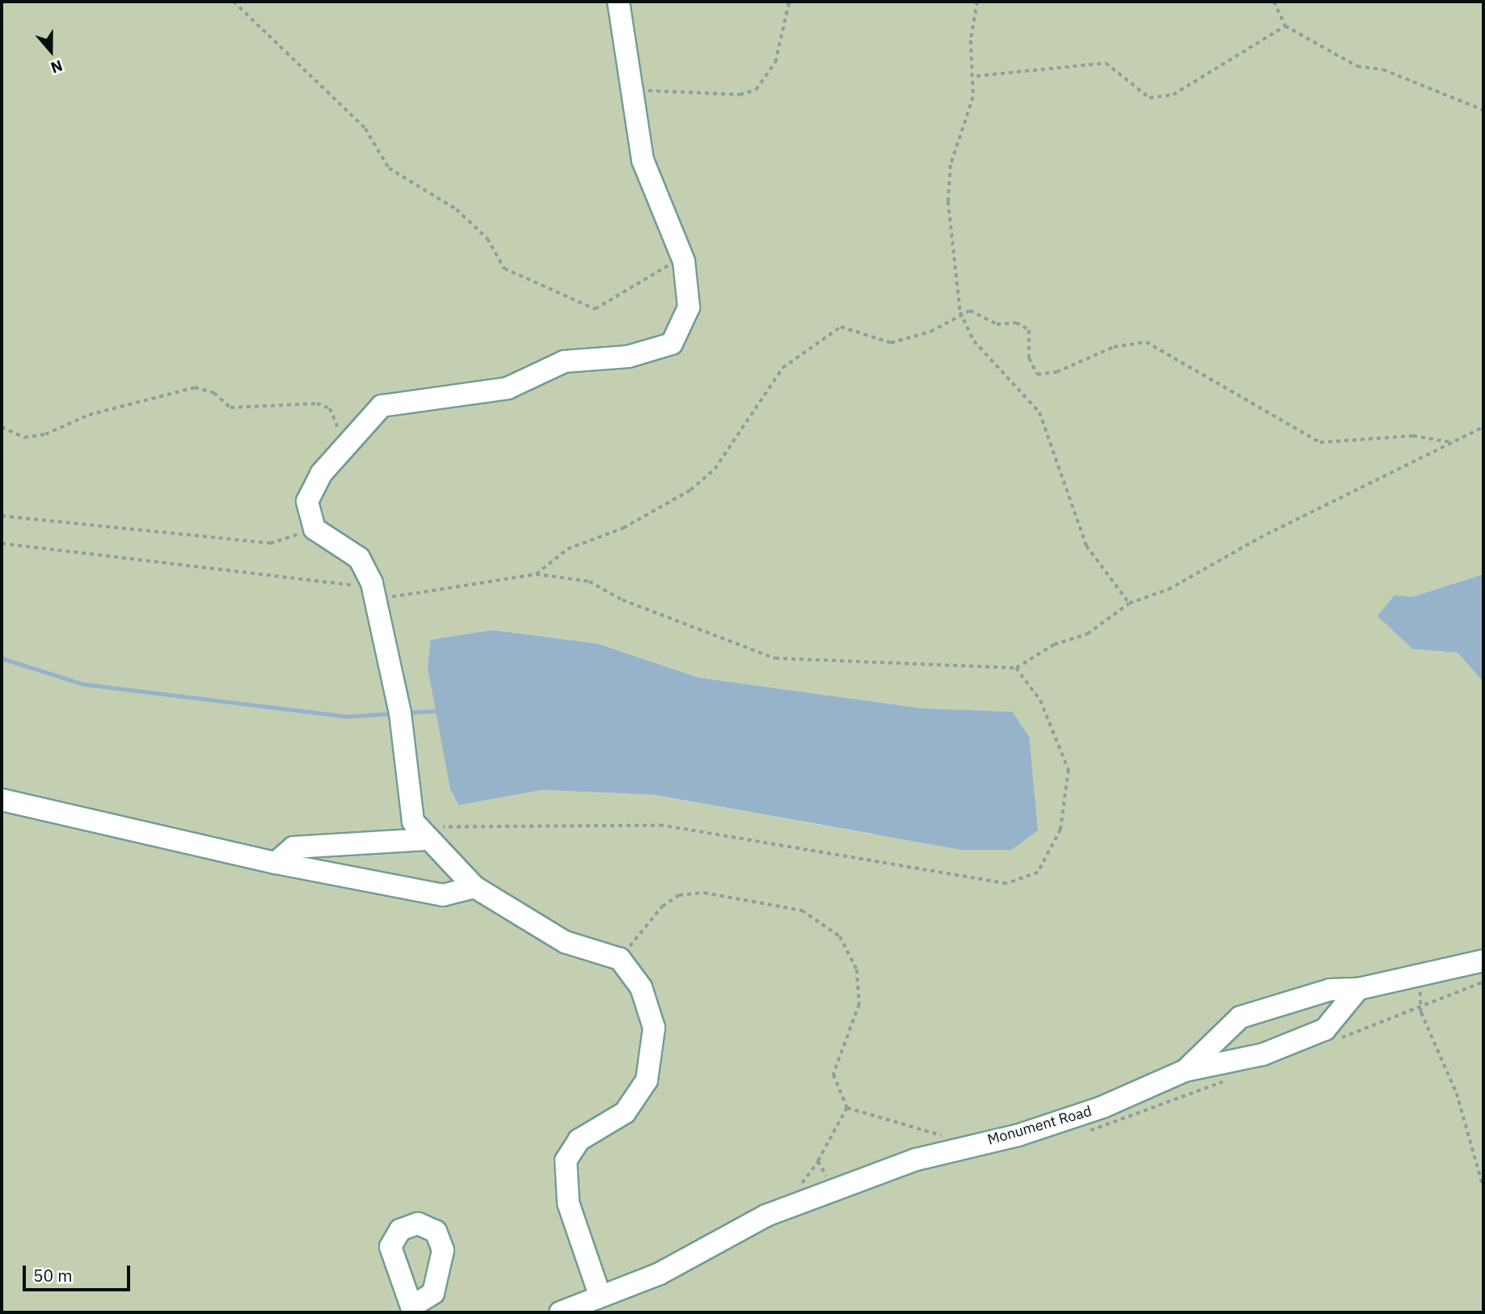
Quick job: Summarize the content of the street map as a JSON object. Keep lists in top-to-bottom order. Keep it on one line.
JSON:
{"streets":{"street":["Monument Road"]},"scale_bar":"50 m","north":"bottom"}
